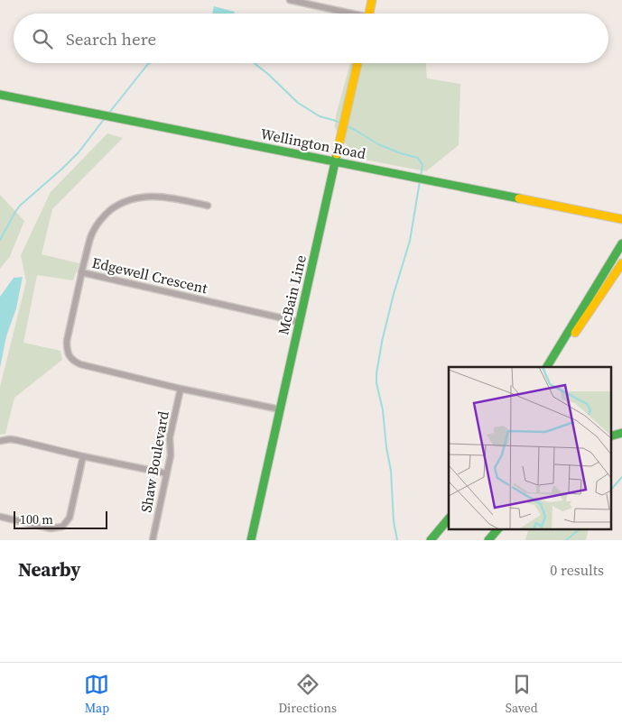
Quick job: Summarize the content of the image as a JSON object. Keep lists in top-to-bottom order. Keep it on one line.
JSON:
{"streets":{"main road":["Wellington Road","McBain Line"],"street":["Edgewell Crescent","Shaw Boulevard"]},"crossings":[["Wellington Road","McBain Line"],["Edgewell Crescent","McBain Line"],["Edgewell Crescent","Shaw Boulevard"]],"scale_bar":"100 m","page":{"search":"Search here","scale":"100 m","heading":["Nearby","0 results"],"nav":["Map","Directions","Saved"]}}
